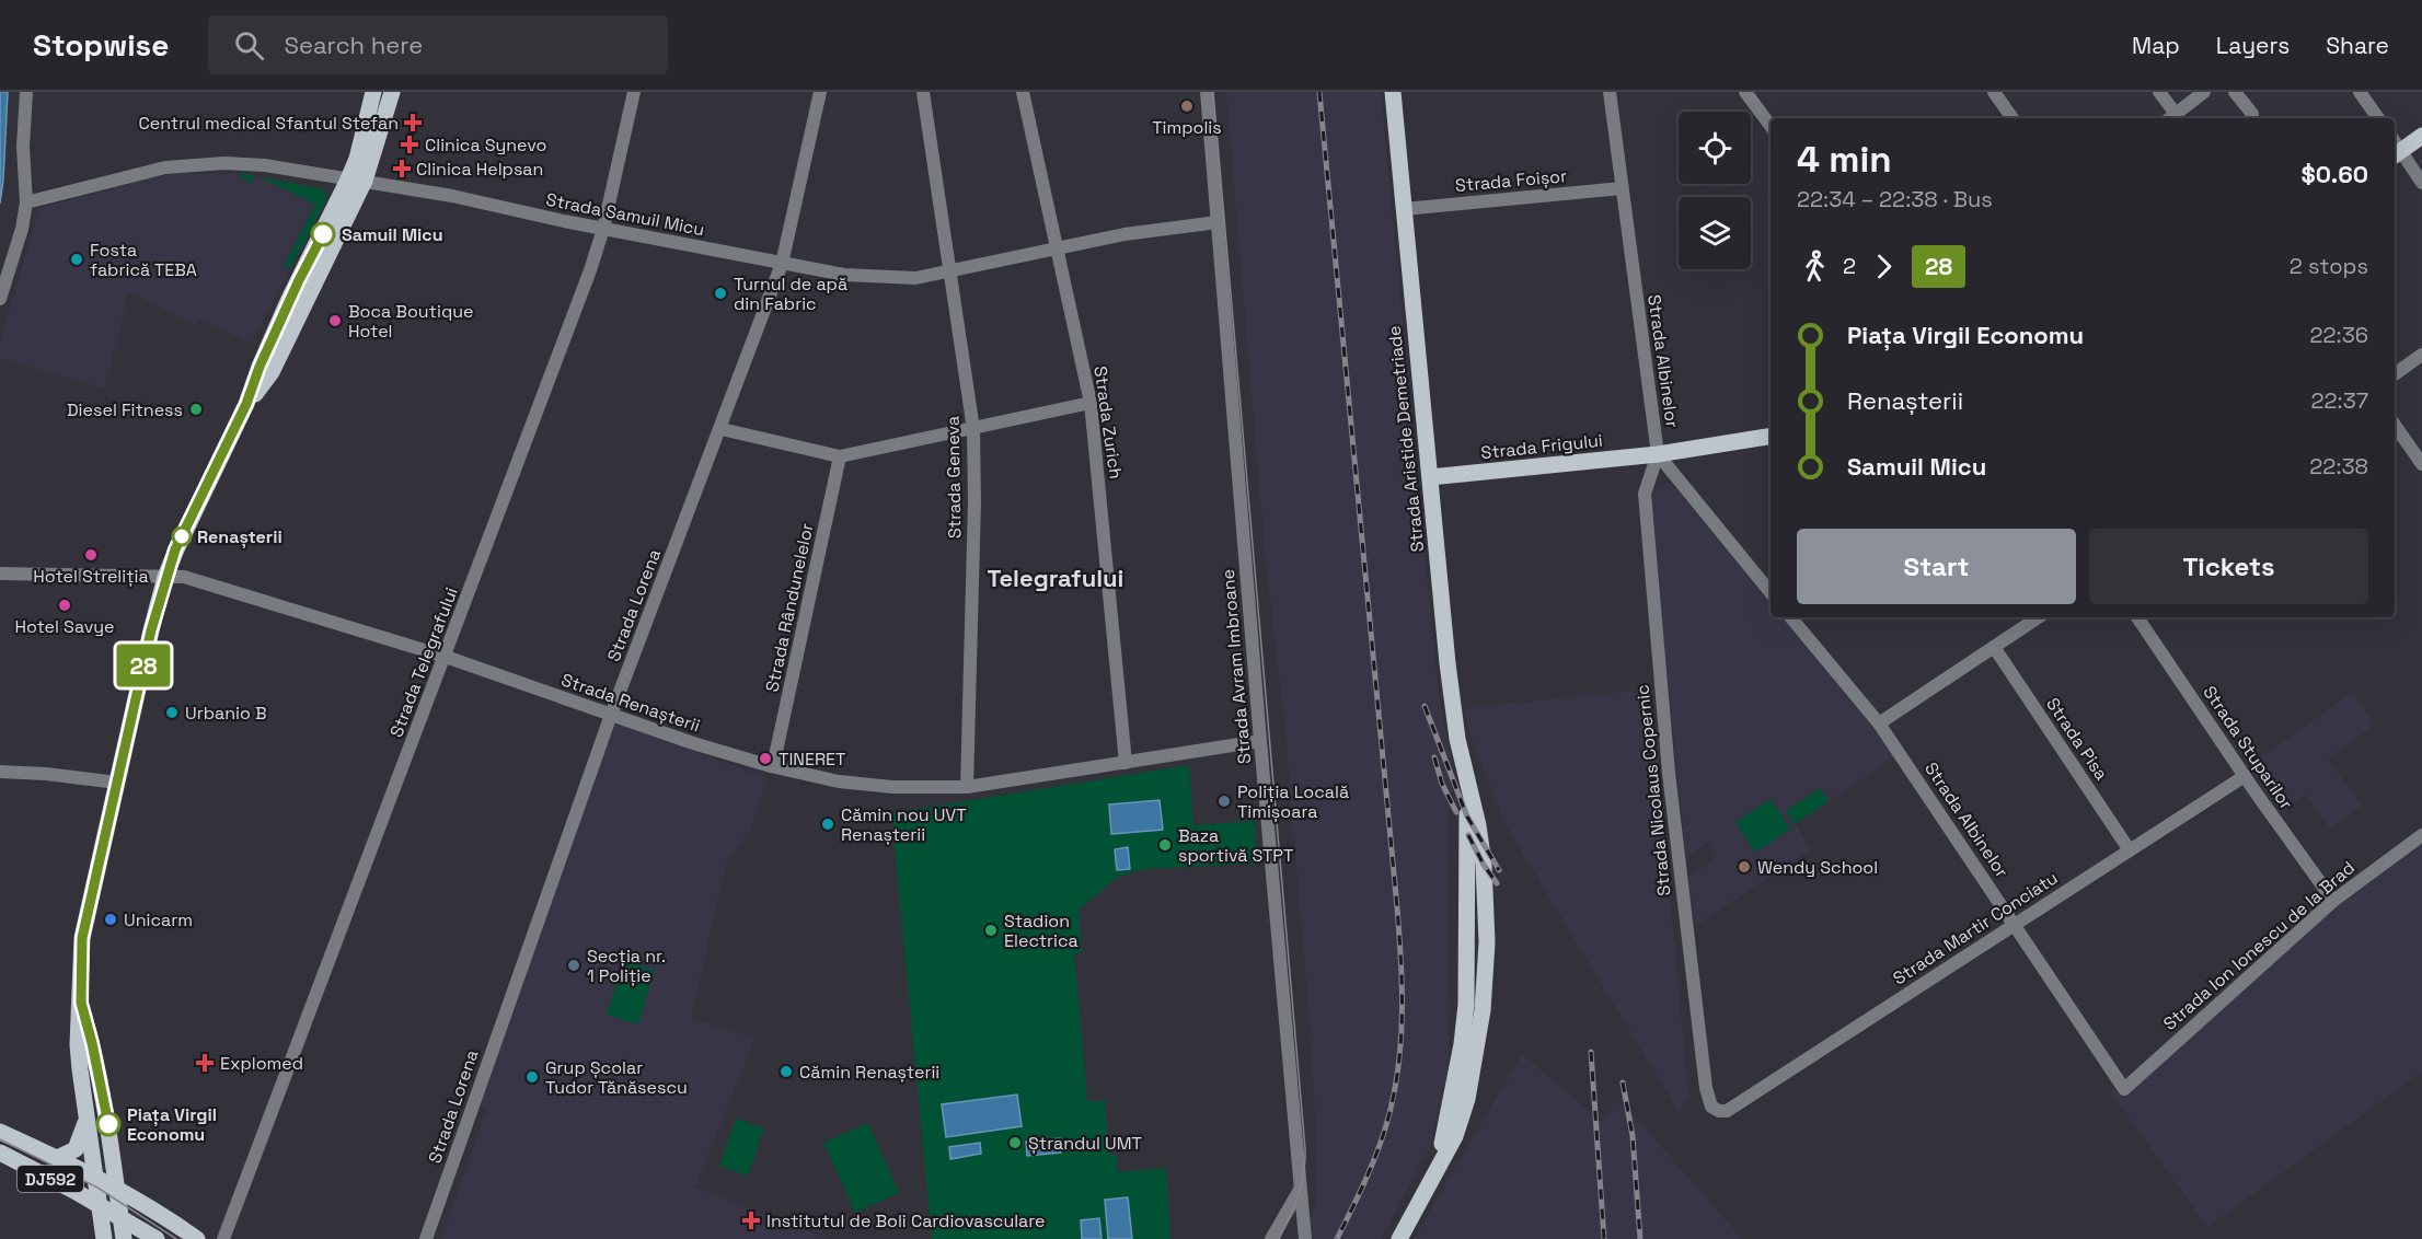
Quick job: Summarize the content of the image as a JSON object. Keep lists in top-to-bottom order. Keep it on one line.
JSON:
{"streets":{"main road":["Strada Aristide Demetriade","Strada Frigului","DJ592"],"street":["Strada Foișor","Strada Samuil Micu","Strada Albinelor","Strada Zurich","Strada Geneva","Strada Lorena","Strada Rândunelelor","Strada Telegrafului","Strada Avram Imbroane","Strada Renașterii","Strada Pisa","Strada Stuparilor","Strada Nicolaus Copernic","Strada Martir Conciatu","Strada Ion Ionescu de la Brad"]},"crossings":[["Strada Foișor","Strada Albinelor"],["Strada Foișor","Strada Aristide Demetriade"],["Strada Samuil Micu","Strada Zurich"],["Strada Samuil Micu","Strada Geneva"],["Strada Samuil Micu","Strada Lorena"],["Strada Samuil Micu","Strada Telegrafului"],["Strada Samuil Micu","Strada Avram Imbroane"],["Strada Albinelor","Strada Frigului"],["Strada Albinelor","Strada Nicolaus Copernic"],["Strada Albinelor","Strada Martir Conciatu"],["Strada Albinelor","Strada Ion Ionescu de la Brad"],["Strada Zurich","Strada Renașterii"],["Strada Aristide Demetriade","Strada Frigului"],["Strada Frigului","Strada Nicolaus Copernic"],["Strada Geneva","Strada Renașterii"],["Strada Lorena","Strada Renașterii"],["Strada Rândunelelor","Strada Renașterii"],["Strada Telegrafului","Strada Renașterii"],["Strada Avram Imbroane","Strada Renașterii"],["Strada Pisa","Strada Martir Conciatu"],["Strada Stuparilor","Strada Martir Conciatu"],["Strada Stuparilor","Strada Ion Ionescu de la Brad"],["Strada Nicolaus Copernic","Strada Martir Conciatu"]],"districts":["Telegrafului"],"places":{"other":["Timpolis","Samuil Micu","Fosta fabrică TEBA","Turnul de apă din Fabric","Boca Boutique Hotel","Diesel Fitness","Renașterii","Hotel Streliția","Hotel Savye","Urbanio B","TINERET","Poliția Locală Timișoara","Cămin nou UVT Renașterii","Baza sportivă STPT","Wendy School","Unicarm","Stadion Electrica","Secția nr. 1 Poliție","Cămin Renașterii","Grup Școlar Tudor Tănăsescu","Piața Virgil Economu","Ștrandul UMT"],"health":["Centrul medical Sfantul Stefan","Clinica Synevo","Clinica Helpsan","Explomed","Institutul de Boli Cardiovasculare"]},"lines":["bus line 28"],"page":{"header":"Stopwise","search":"Search here","nav":["Map","Layers","Share"],"on_map":"28","heading":["4 min","22:34 – 22:38 · Bus","$0.60"],"legs":["2","28","2 stops"],"list":[{"name":"Piața Virgil Economu","value":"22:36"},{"name":"Renașterii","value":"22:37"},{"name":"Samuil Micu","value":"22:38"}],"buttons":["Start","Tickets"]}}
